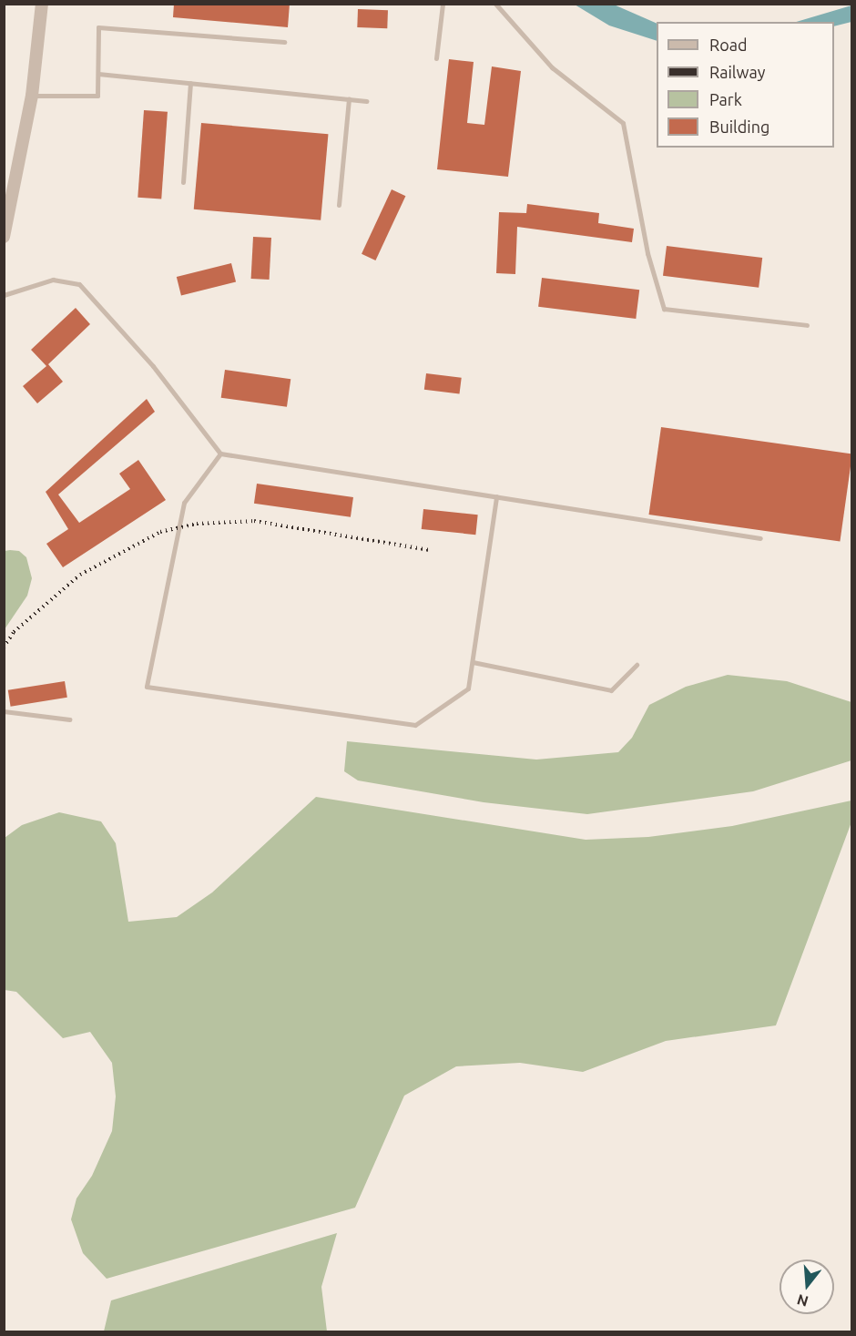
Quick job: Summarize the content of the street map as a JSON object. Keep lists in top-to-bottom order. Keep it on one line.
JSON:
{"legend":["Road","Railway","Park","Building"],"north":"bottom"}
